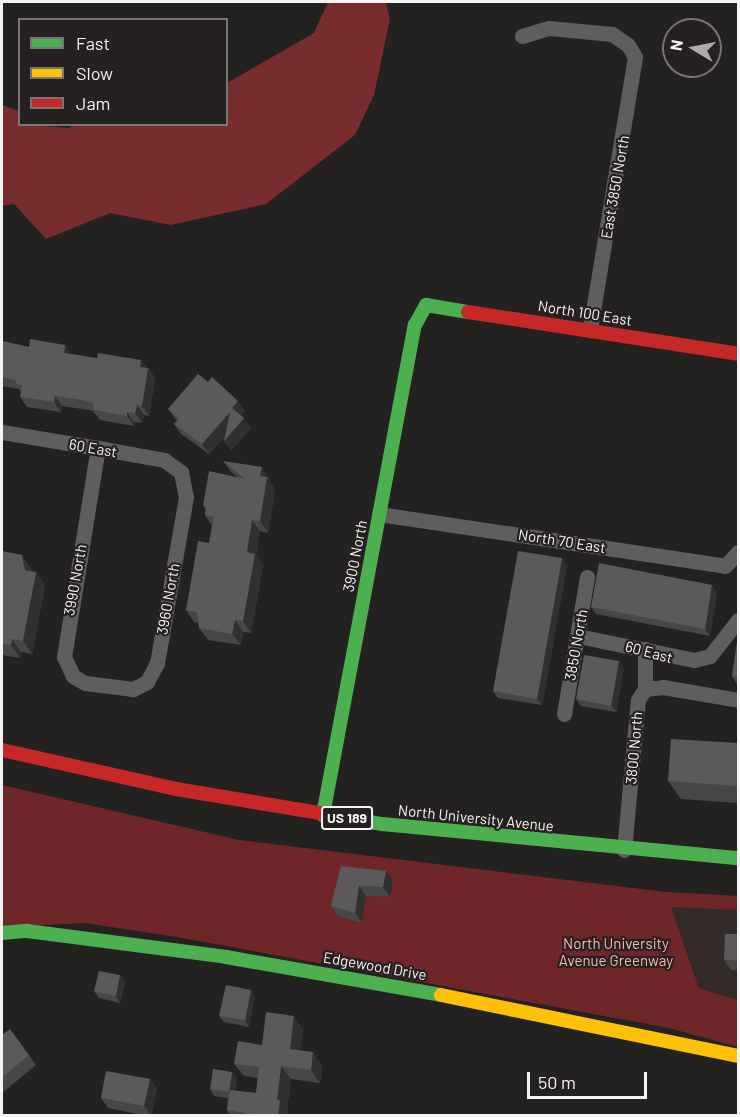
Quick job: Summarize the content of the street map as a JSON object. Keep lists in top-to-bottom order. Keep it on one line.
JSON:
{"streets":{"main road":["North 100 East","3900 North","US 189","North University Avenue","Edgewood Drive"],"street":["East 3850 North","60 East","North 70 East","3990 North","3960 North","3850 North","3800 North"]},"crossings":[["East 3850 North","North 100 East"],["North 100 East","3900 North"],["60 East","3990 North"],["60 East","3960 North"],["60 East","3850 North"],["60 East","3800 North"],["North 70 East","3900 North"],["3900 North","North University Avenue"],["3990 North","3960 North"],["3800 North","North University Avenue"]],"parks":["North University Avenue Greenway"],"legend":["Fast","Slow","Jam"],"scale_bar":"50 m","north":"left"}
